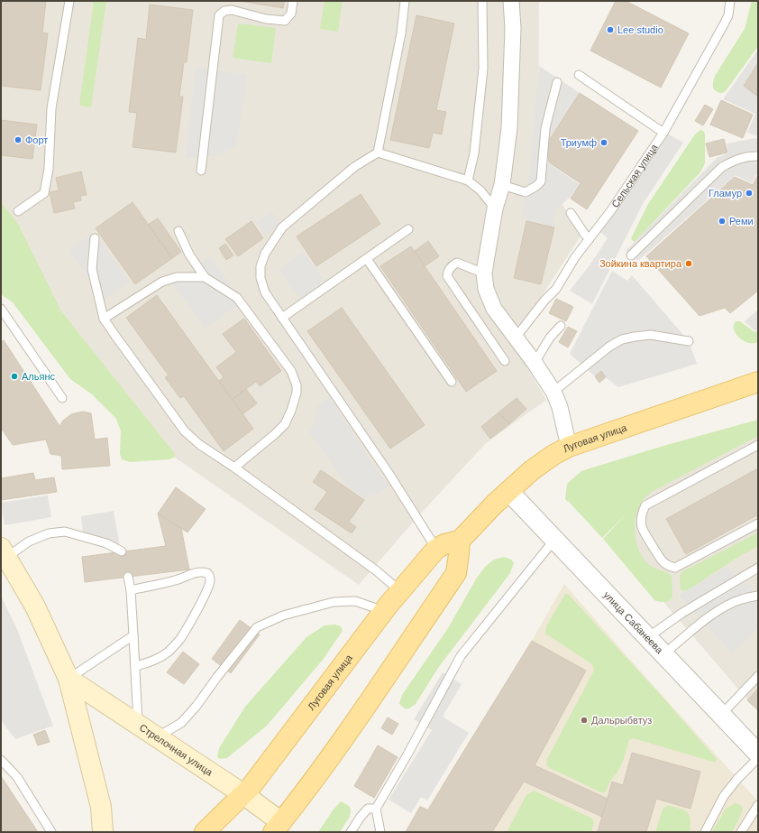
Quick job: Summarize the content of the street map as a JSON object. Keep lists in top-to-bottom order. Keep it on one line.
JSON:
{"streets":{"main road":["Луговая улица","Стрелочная улица"],"street":["улица Сабанеева"],"lane":["Сельская улица"]},"crossings":[["Луговая улица","улица Сабанеева"],["Луговая улица","Стрелочная улица"]],"places":["Lee studio","Форт","Триумф","Гламур","Реми","Зойкина квартира","Альянс","Дальрыбвтуз"]}
